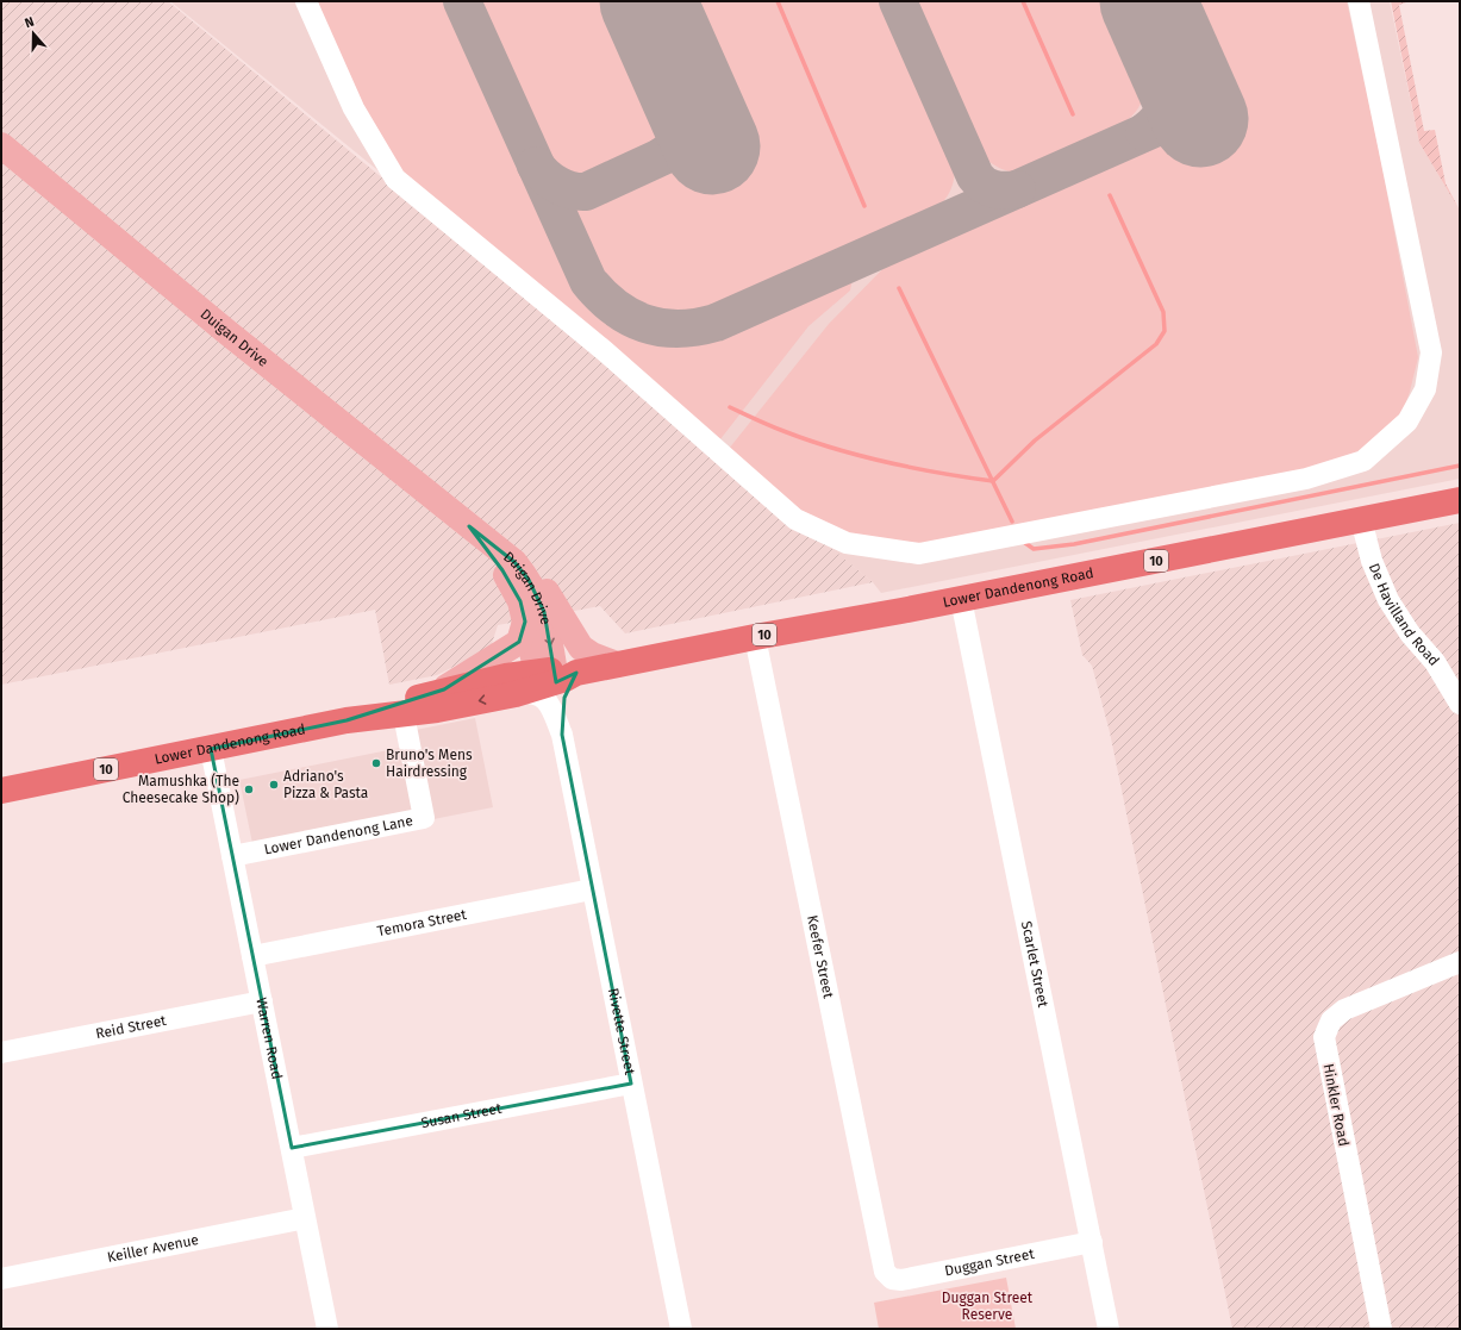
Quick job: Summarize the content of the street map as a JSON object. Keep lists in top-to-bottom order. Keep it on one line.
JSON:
{"streets":{"highway":["10","Lower Dandenong Road"],"main road":["Duigan Drive"],"street":["De Havilland Road","Lower Dandenong Lane","Temora Street","Keefer Street","Scarlet Street","Reid Street","Rivette Street","Warren Road","Hinkler Road","Susan Street","Keiller Avenue","Duggan Street"]},"crossings":[["Duigan Drive","Lower Dandenong Road"],["Duigan Drive","Rivette Street"],["Lower Dandenong Road","De Havilland Road"],["Lower Dandenong Road","Lower Dandenong Lane"],["Lower Dandenong Road","Keefer Street"],["Lower Dandenong Road","Scarlet Street"],["Lower Dandenong Road","Rivette Street"],["Lower Dandenong Road","Warren Road"],["Lower Dandenong Lane","Warren Road"],["Temora Street","Rivette Street"],["Temora Street","Warren Road"],["Keefer Street","Duggan Street"],["Scarlet Street","Duggan Street"],["Reid Street","Warren Road"],["Rivette Street","Susan Street"],["Warren Road","Susan Street"],["Warren Road","Keiller Avenue"]],"parks":["Duggan Street Reserve"],"places":["Bruno's Mens Hairdressing","Adriano's Pizza & Pasta","Mamushka (The Cheesecake Shop)"],"north":"top"}
